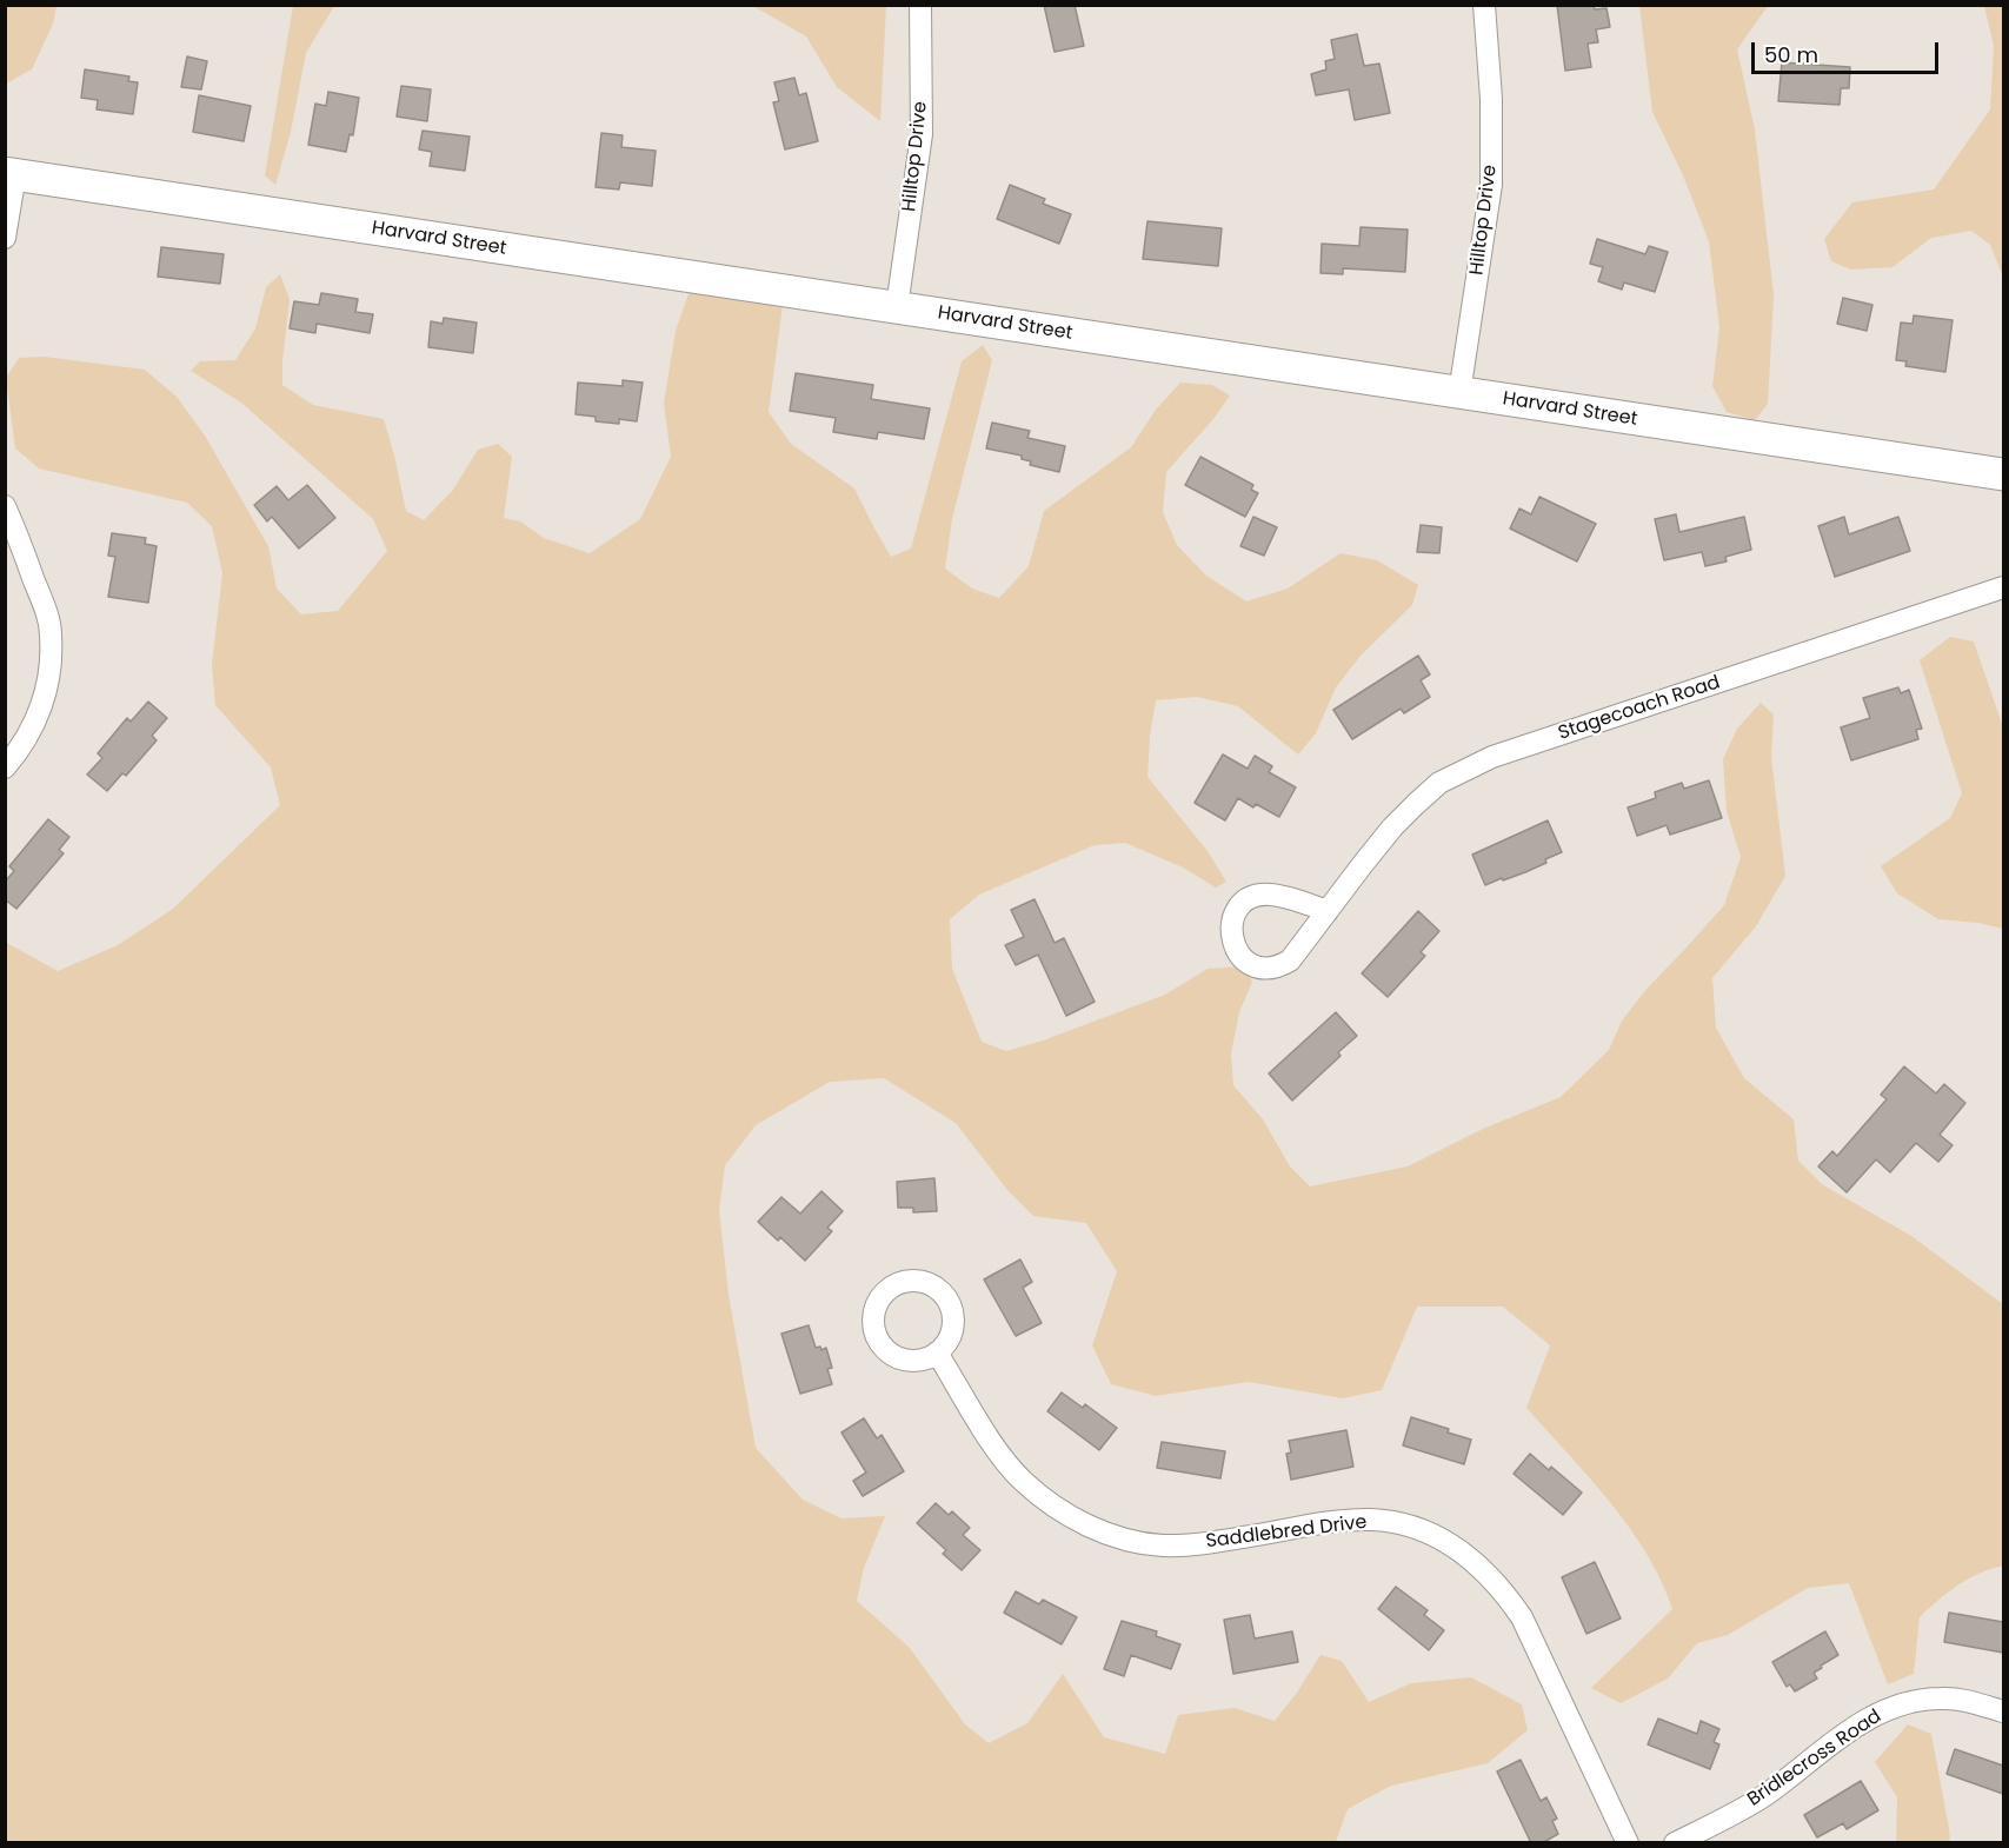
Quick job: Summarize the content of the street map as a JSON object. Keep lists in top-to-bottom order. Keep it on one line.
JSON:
{"streets":{"main road":["Harvard Street"],"street":["Hilltop Drive","Stagecoach Road","Saddlebred Drive","Bridlecross Road"]},"crossings":[["Hilltop Drive","Harvard Street"]],"scale_bar":"50 m"}
